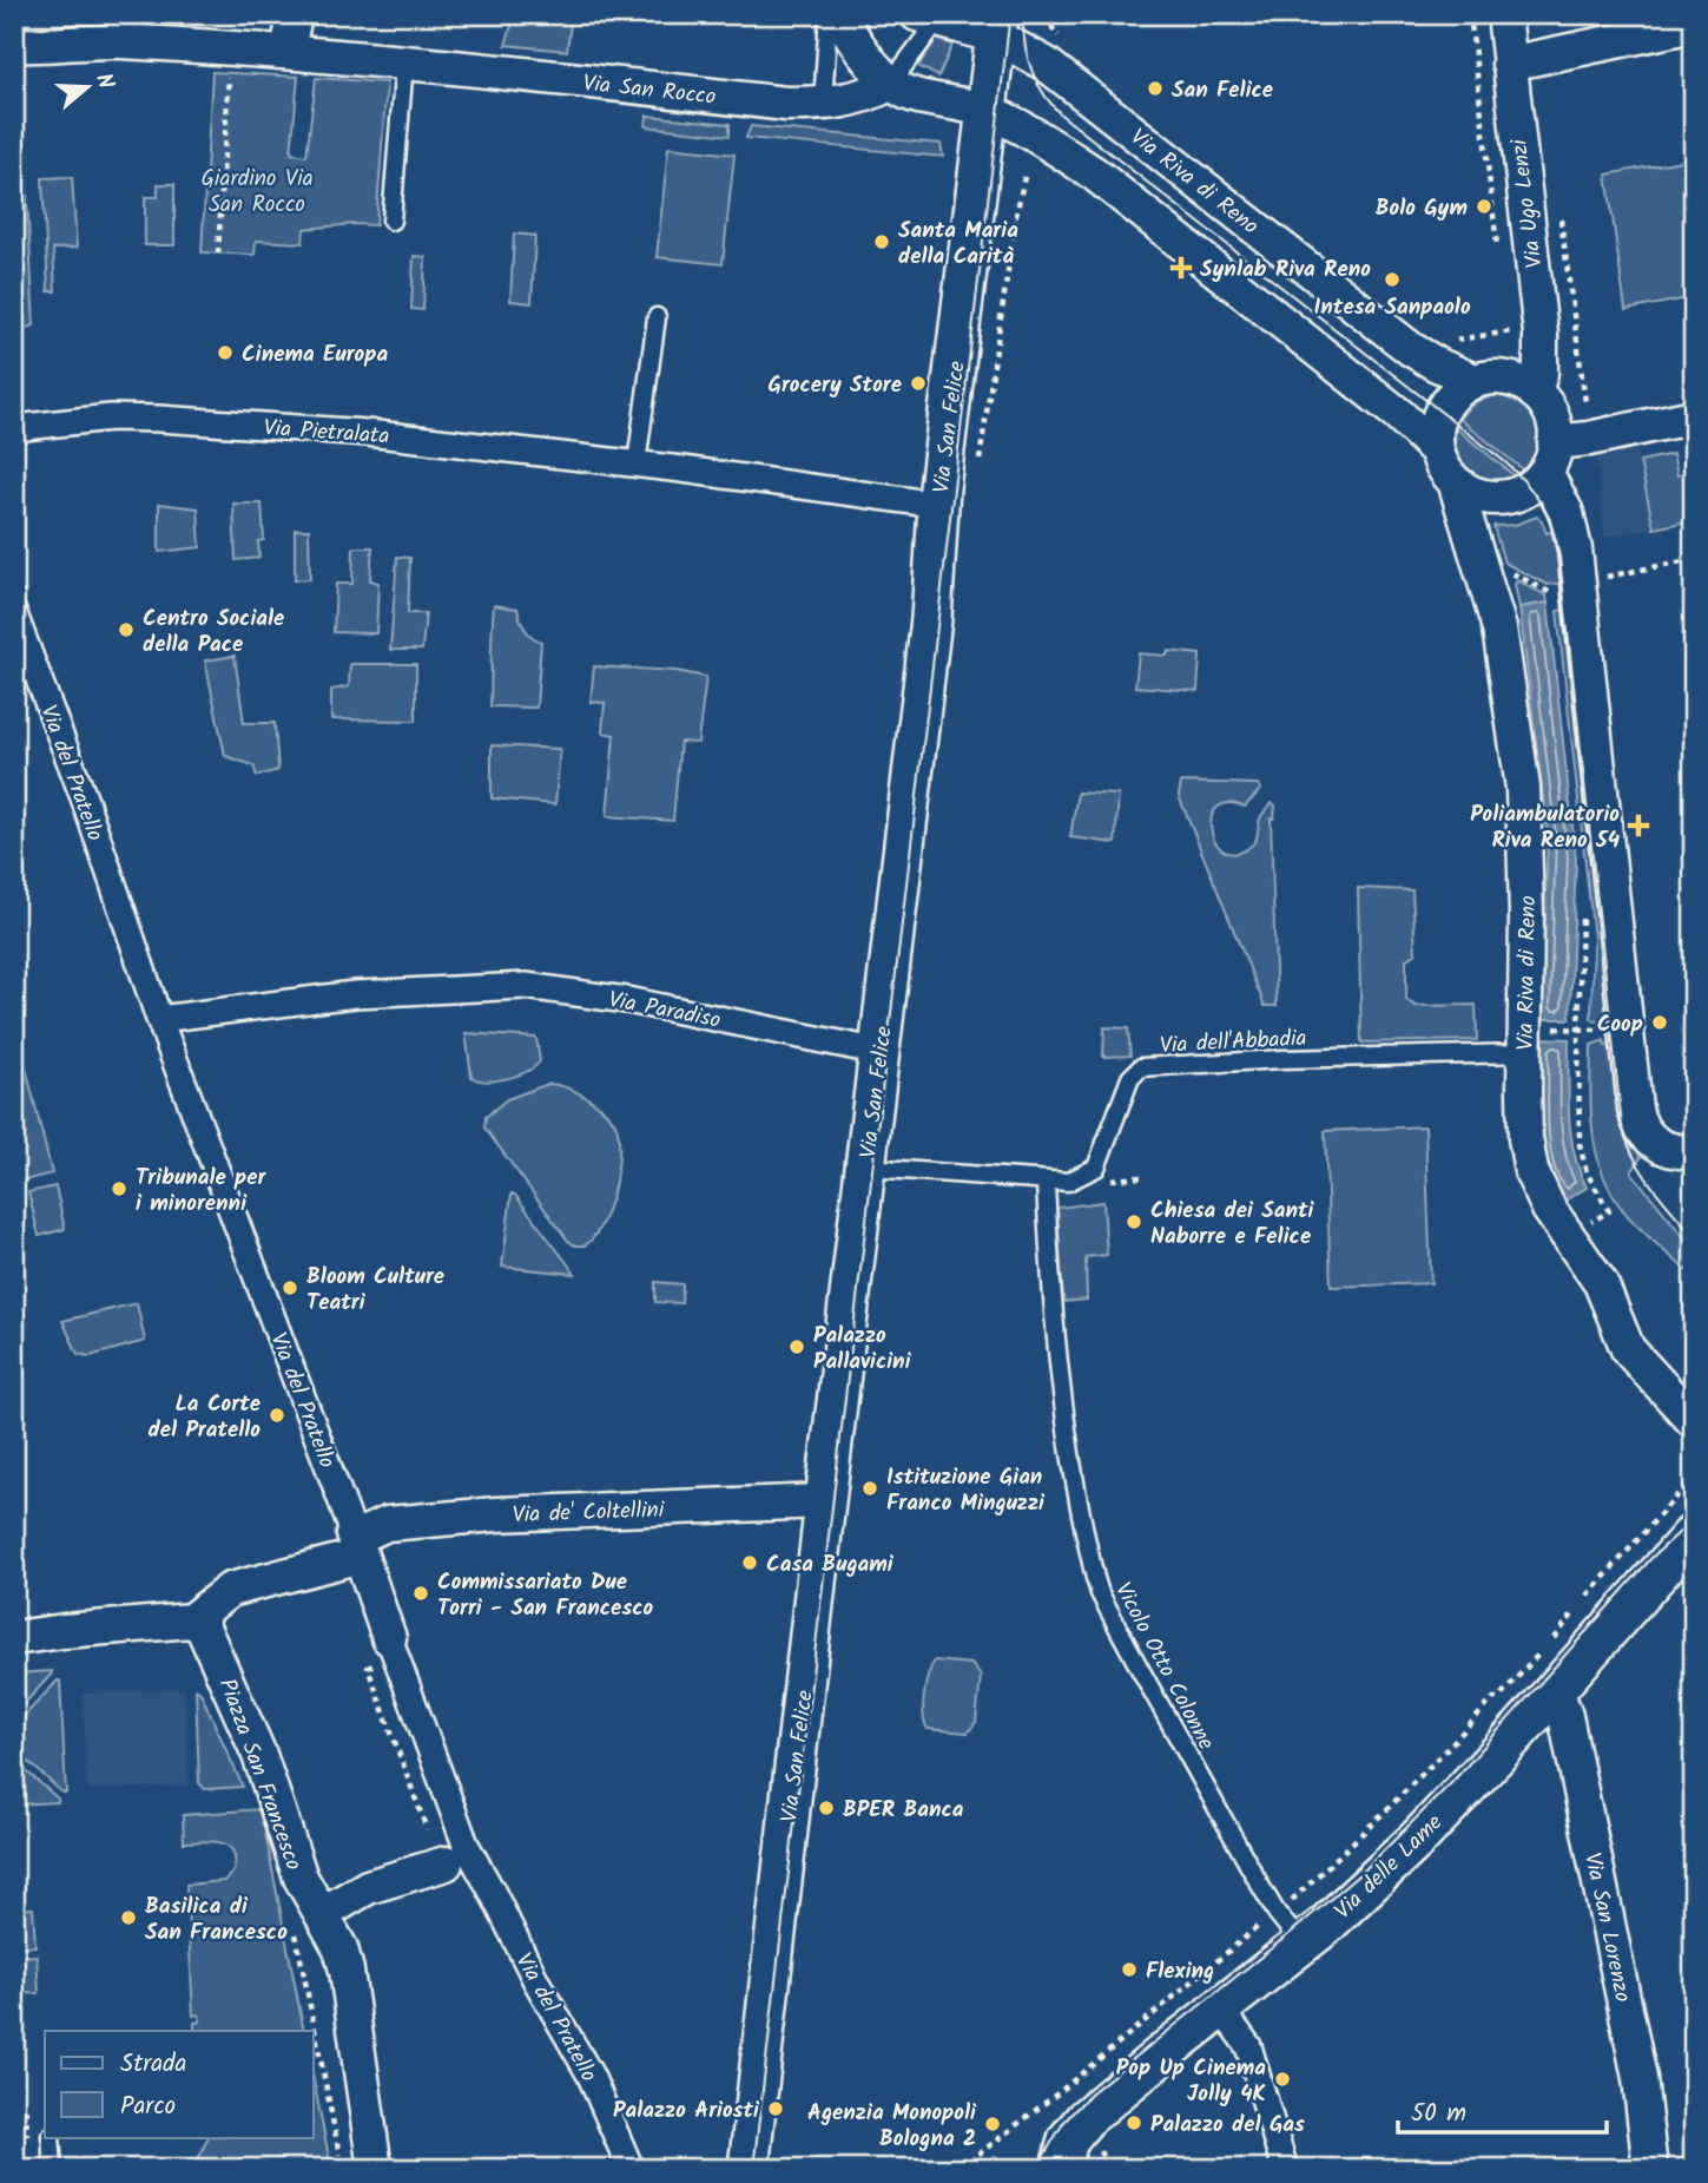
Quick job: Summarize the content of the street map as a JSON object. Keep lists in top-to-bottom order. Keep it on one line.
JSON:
{"streets":{"street":["Via San Rocco","Via Riva di Reno","Via Ugo Lenzi","Via San Felice","Via Pietralata","Via del Pratello","Via Paradiso","Via de' Coltellini","Piazza San Francesco","Via delle Lame","Via San Lorenzo"],"lane":["Via dell'Abbadia","Vicolo Otto Colonne"]},"crossings":[["Via Riva di Reno","Via Ugo Lenzi"],["Via Riva di Reno","Via San Felice"],["Via Riva di Reno","Via dell'Abbadia"],["Via San Felice","Via Pietralata"],["Via San Felice","Via Paradiso"],["Via San Felice","Via dell'Abbadia"],["Via San Felice","Via de' Coltellini"],["Via del Pratello","Via Paradiso"],["Via del Pratello","Via de' Coltellini"],["Via dell'Abbadia","Vicolo Otto Colonne"],["Via de' Coltellini","Piazza San Francesco"],["Vicolo Otto Colonne","Via delle Lame"],["Via delle Lame","Via San Lorenzo"]],"parks":["Giardino Via San Rocco"],"places":{"other":["San Felice","Bolo Gym","Santa Maria della Carità","Intesa Sanpaolo","Cinema Europa","Grocery Store","Centro Sociale della Pace","Coop","Tribunale per i minorenni","Chiesa dei Santi Naborre e Felice","Bloom Culture Teatri","Palazzo Pallavicini","La Corte del Pratello","Istituzione Gian Franco Minguzzi","Casa Bugami","Commissariato Due Torri - San Francesco","BPER Banca","Basilica di San Francesco","Flexing","Pop Up Cinema Jolly 4K","Palazzo Ariosti","Palazzo del Gas","Agenzia Monopoli Bologna 2"],"health":["Synlab Riva Reno","Poliambulatorio Riva Reno 54"]},"legend":["Strada","Parco"],"scale_bar":"50 m","north":"right"}
